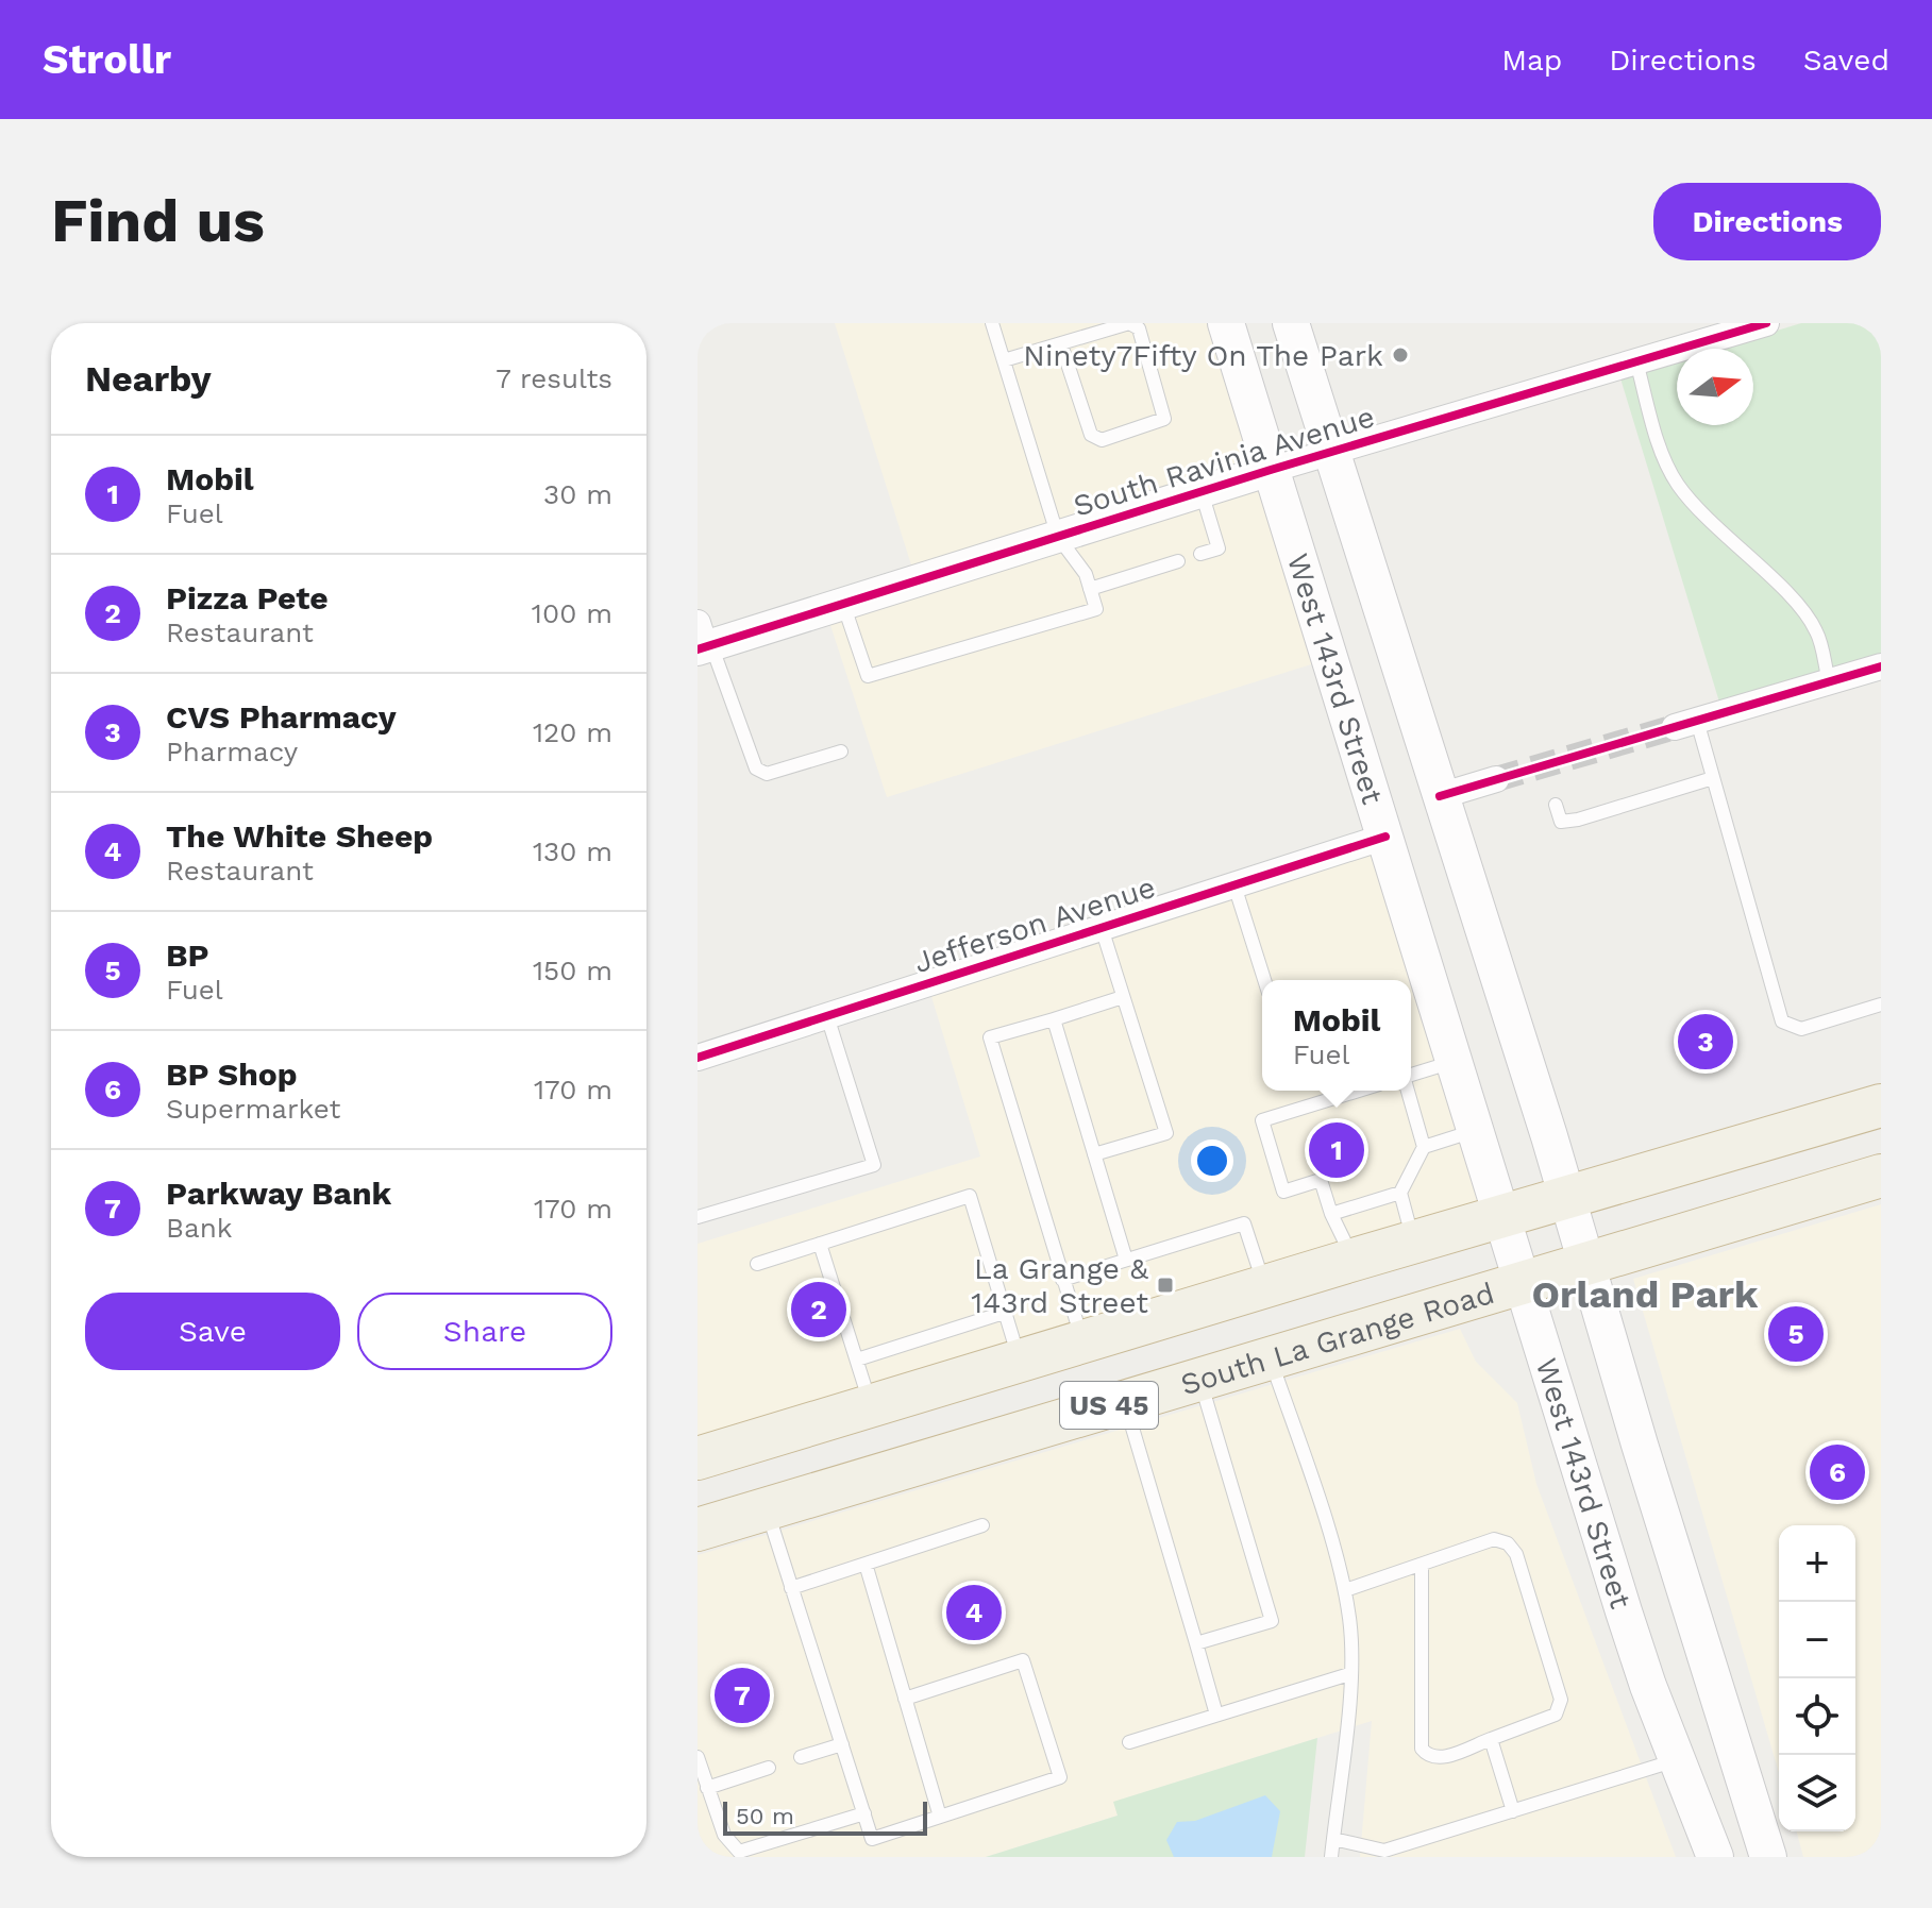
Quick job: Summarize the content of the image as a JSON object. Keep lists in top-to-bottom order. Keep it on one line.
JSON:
{"streets":{"highway":["South La Grange Road","US 45"],"main road":["West 143rd Street"],"street":["South Ravinia Avenue","Jefferson Avenue"]},"crossings":[["South Ravinia Avenue","West 143rd Street"],["West 143rd Street","Jefferson Avenue"],["West 143rd Street","South La Grange Road"],["West 143rd Street","US 45"]],"districts":["Orland Park"],"places":{"other":["Ninety7Fifty On The Park"],"transit":["La Grange & 143rd Street"]},"scale_bar":"50 m","north":"right","page":{"header":"Strollr","nav":["Map","Directions","Saved"],"buttons":["Directions",["Save","Share"]],"title":"Find us","heading":["Nearby","7 results"],"list":[{"mark":"1","name":"Mobil","note":"Fuel","value":"30 m"},{"mark":"2","name":"Pizza Pete","note":"Restaurant","value":"100 m"},{"mark":"3","name":"CVS Pharmacy","note":"Pharmacy","value":"120 m"},{"mark":"4","name":"The White Sheep","note":"Restaurant","value":"130 m"},{"mark":"5","name":"BP","note":"Fuel","value":"150 m"},{"mark":"6","name":"BP Shop","note":"Supermarket","value":"170 m"},{"mark":"7","name":"Parkway Bank","note":"Bank","value":"170 m"}],"popup":["Mobil","Fuel"],"pins":["3","1","2","5","6","4","7"],"map_buttons":["+","−"],"scale":"50 m"}}
